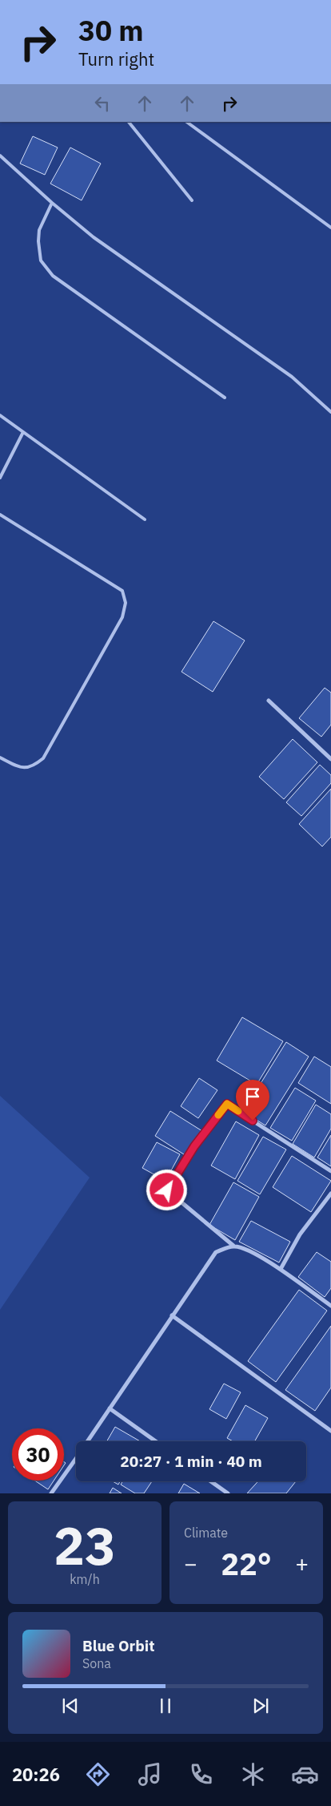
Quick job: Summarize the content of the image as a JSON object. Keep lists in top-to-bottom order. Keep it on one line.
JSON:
{"page":{"turn":["30 m","Turn right"],"limit":"30","trip":"20:27 · 1 min · 40 m","tile":[["23","km/h"],"Climate"],"heat":["−","22°","+"],"song":["Blue Orbit","Sona"],"tabs":"20:26"}}
